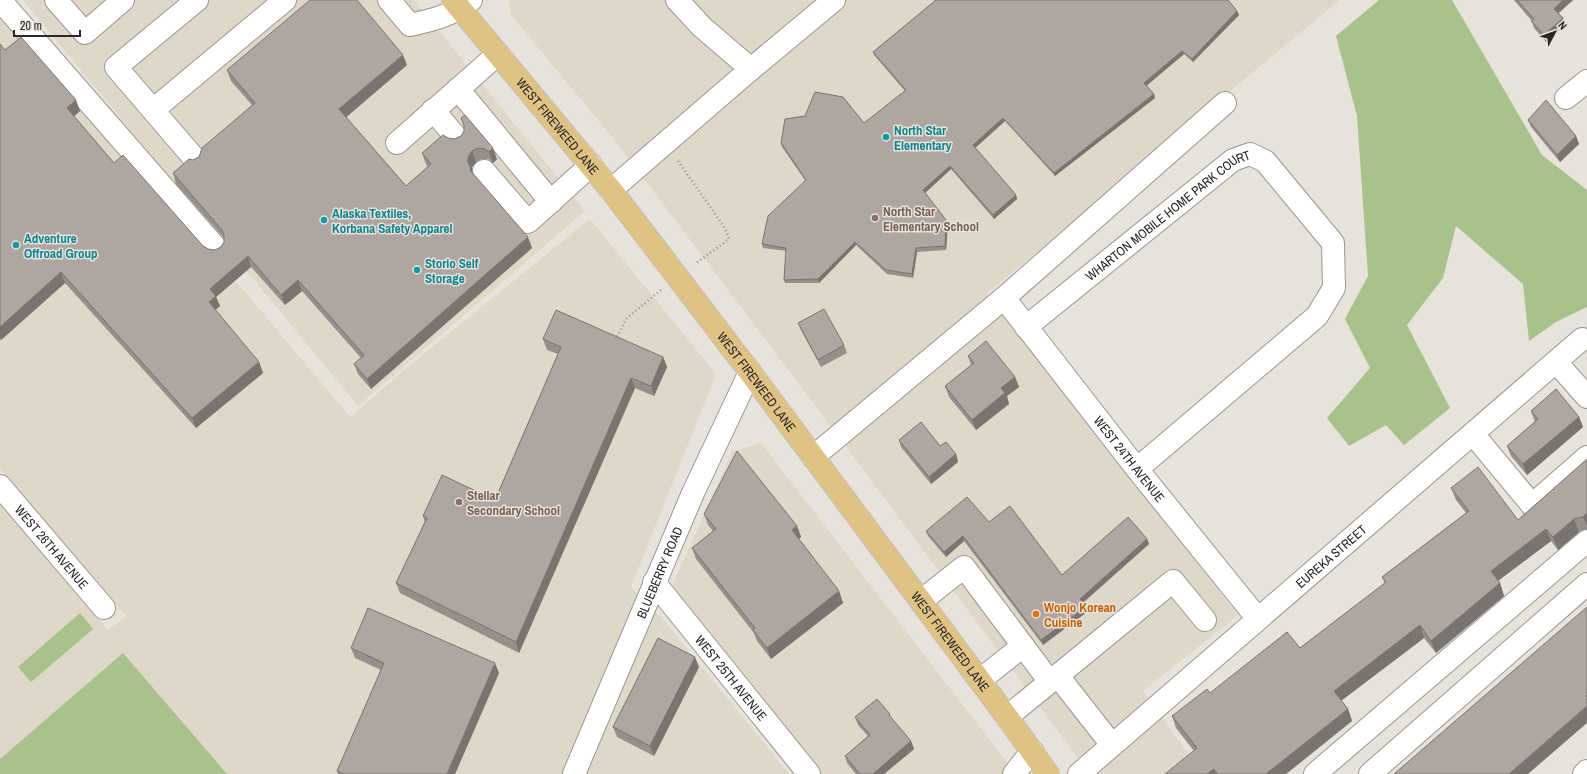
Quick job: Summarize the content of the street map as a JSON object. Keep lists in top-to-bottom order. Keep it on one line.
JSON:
{"streets":{"main road":["WEST FIREWEED LANE"],"street":["WHARTON MOBILE HOME PARK COURT","WEST 24TH AVENUE","WEST 26TH AVENUE","EUREKA STREET","BLUEBERRY ROAD","WEST 25TH AVENUE"]},"crossings":[["WEST FIREWEED LANE","BLUEBERRY ROAD"],["WHARTON MOBILE HOME PARK COURT","WEST 24TH AVENUE"],["WEST 24TH AVENUE","EUREKA STREET"],["BLUEBERRY ROAD","WEST 25TH AVENUE"]],"places":["North Star Elementary","North Star Elementary School","Alaska Textiles, Korbana Safety Apparel","Adventure Offroad Group","Storio Self Storage","Stellar Secondary School","Wonjo Korean Cuisine"],"scale_bar":"20 m","north":"top right"}
